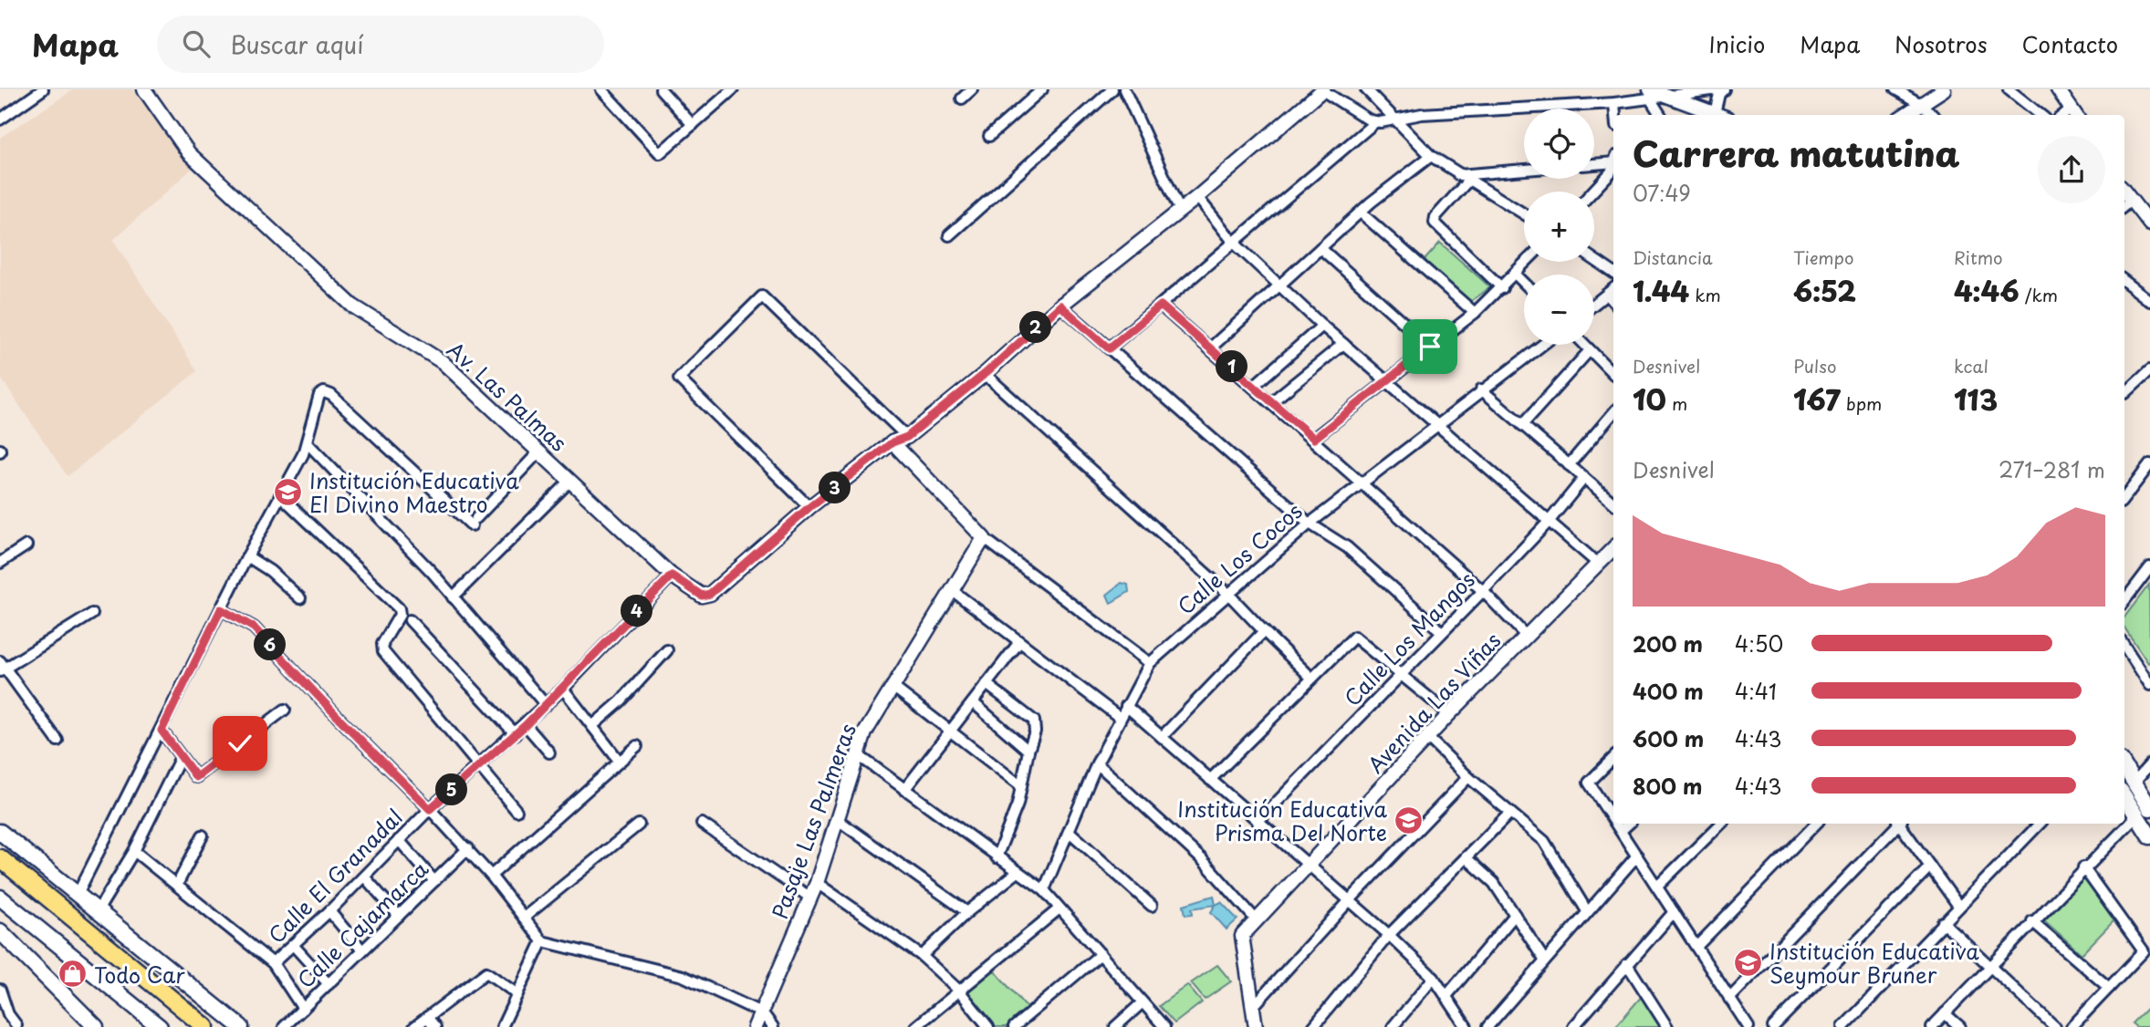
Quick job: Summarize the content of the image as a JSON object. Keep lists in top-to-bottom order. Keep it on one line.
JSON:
{"streets":{"street":["Av. Las Palmas","Calle Los Cocos","Calle Los Mangos","Avenida Las Viñas","Pasaje Las Palmeras","Calle El Granadal","Calle Cajamarca"]},"crossings":[["Av. Las Palmas","Calle El Granadal"]],"places":{"school or university":["Institución Educativa El Divino Maestro","Institución Educativa Prisma Del Norte","Institución Educativa Seymour Bruner"],"shop":["Todo Car"]},"page":{"header":"Mapa","search":"Buscar aquí","nav":["Inicio","Mapa","Nosotros","Contacto"],"map_buttons":["+","−"],"heading":["Carrera matutina","07:49"],"stats":[["Distancia","1.44 km"],["Tiempo","6:52"],["Ritmo","4:46 /km"],["Desnivel","10 m"],["Pulso","167 bpm"],["kcal","113"]],"pins":["2","1","3","4","6","5"],"chart":["Desnivel","271–281 m"],"list":[{"name":"200 m","note":"4:50"},{"name":"400 m","note":"4:41"},{"name":"600 m","note":"4:43"},{"name":"800 m","note":"4:43"}]}}
